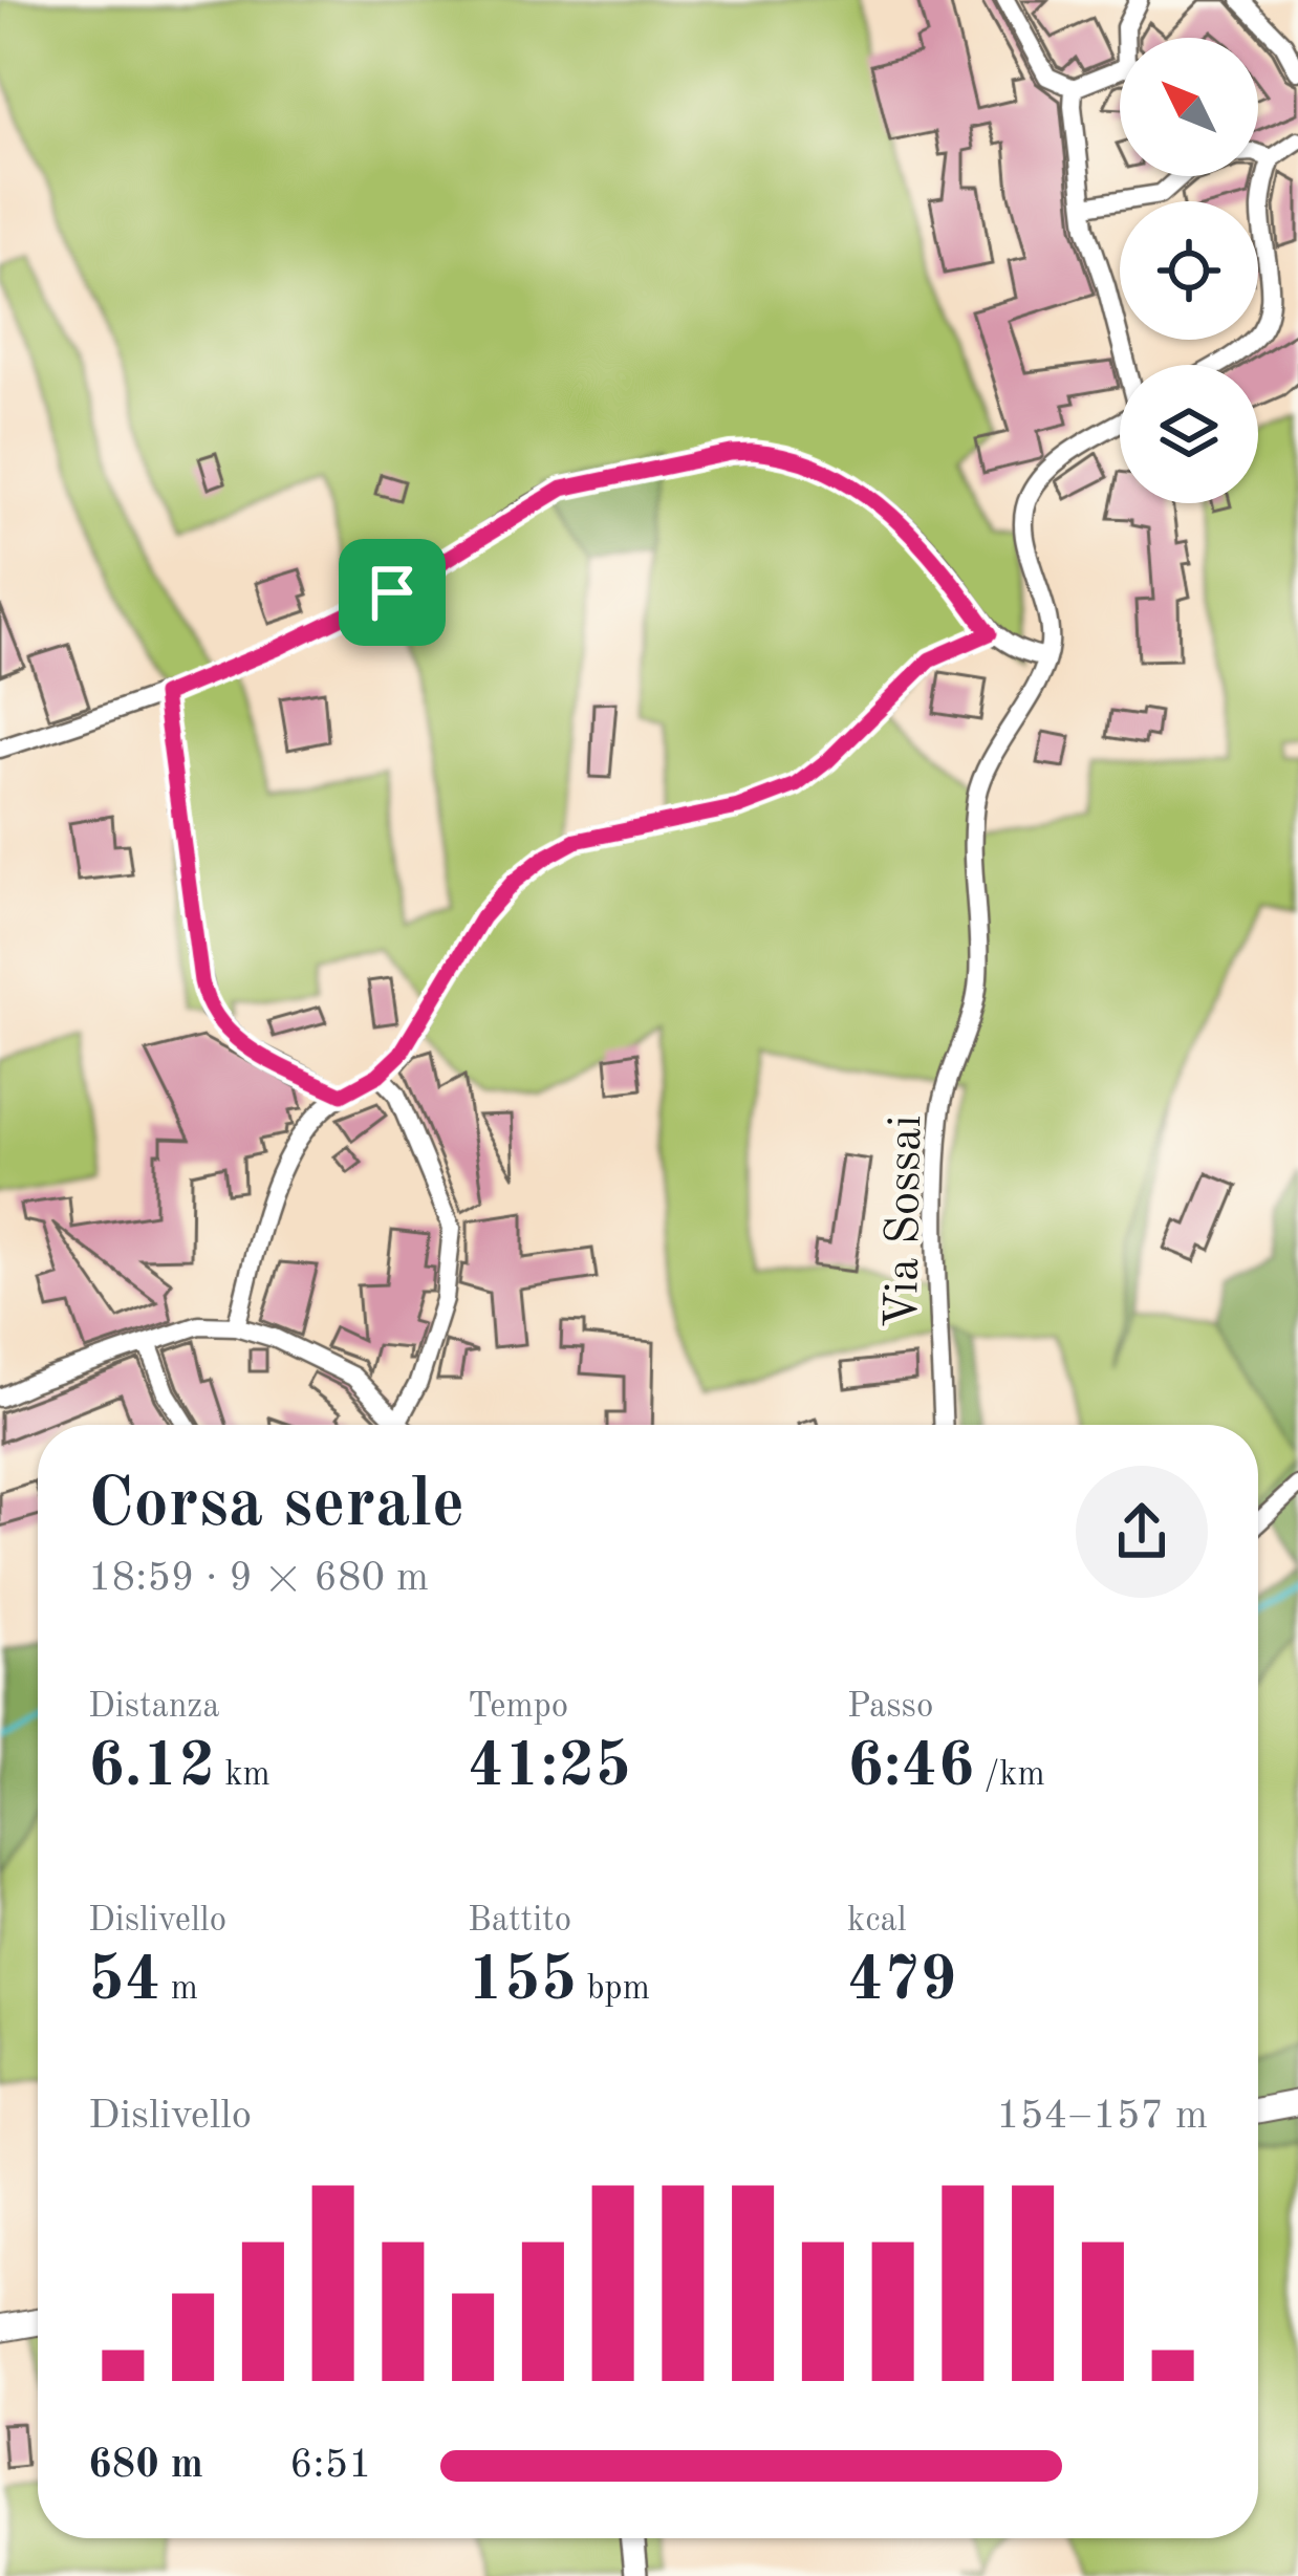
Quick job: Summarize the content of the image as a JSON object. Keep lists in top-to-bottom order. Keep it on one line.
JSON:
{"streets":{"street":["Via Sossai"]},"north":"top left","page":{"heading":["Corsa serale","18:59 · 9 × 680 m"],"stats":[["Distanza","6.12 km"],["Tempo","41:25"],["Passo","6:46 /km"],["Dislivello","54 m"],["Battito","155 bpm"],["kcal","479"]],"chart":["Dislivello","154–157 m"],"list":[{"name":"680 m","note":"6:51"}]}}
